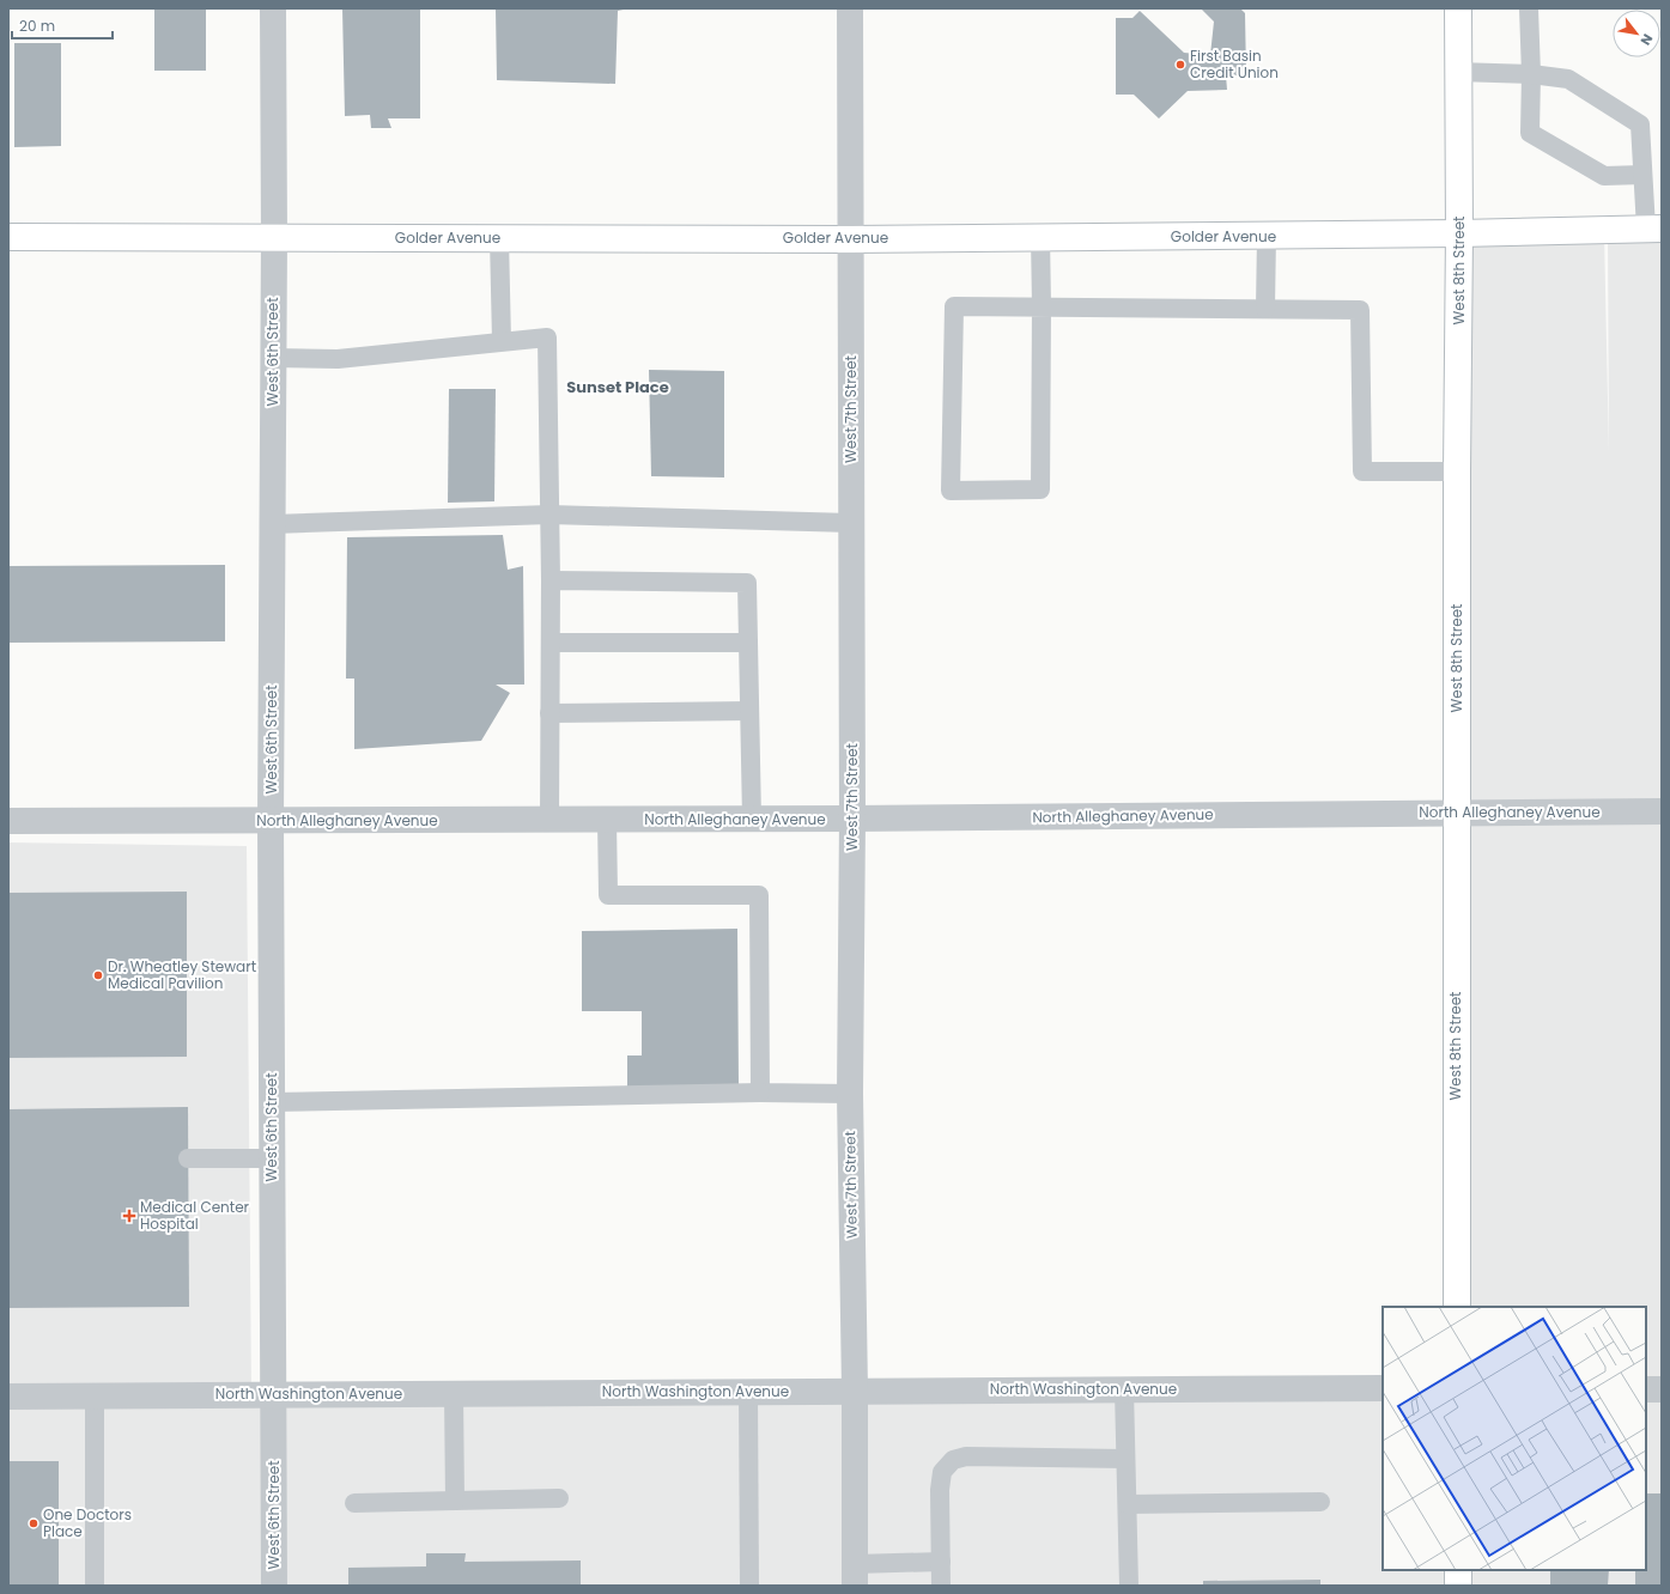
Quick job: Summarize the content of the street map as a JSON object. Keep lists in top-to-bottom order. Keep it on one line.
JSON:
{"streets":{"main road":["Golder Avenue","West 8th Street"],"street":["West 6th Street","West 7th Street","North Alleghaney Avenue","North Washington Avenue"]},"crossings":[["Golder Avenue","West 8th Street"],["Golder Avenue","West 6th Street"],["Golder Avenue","West 7th Street"],["West 8th Street","North Alleghaney Avenue"],["West 6th Street","North Alleghaney Avenue"],["West 6th Street","North Washington Avenue"],["West 7th Street","North Alleghaney Avenue"],["West 7th Street","North Washington Avenue"]],"districts":["Sunset Place"],"places":{"other":["First Basin Credit Union","Dr. Wheatley Stewart Medical Pavilion","One Doctors Place"],"health":["Medical Center Hospital"]},"scale_bar":"20 m","north":"bottom right"}
